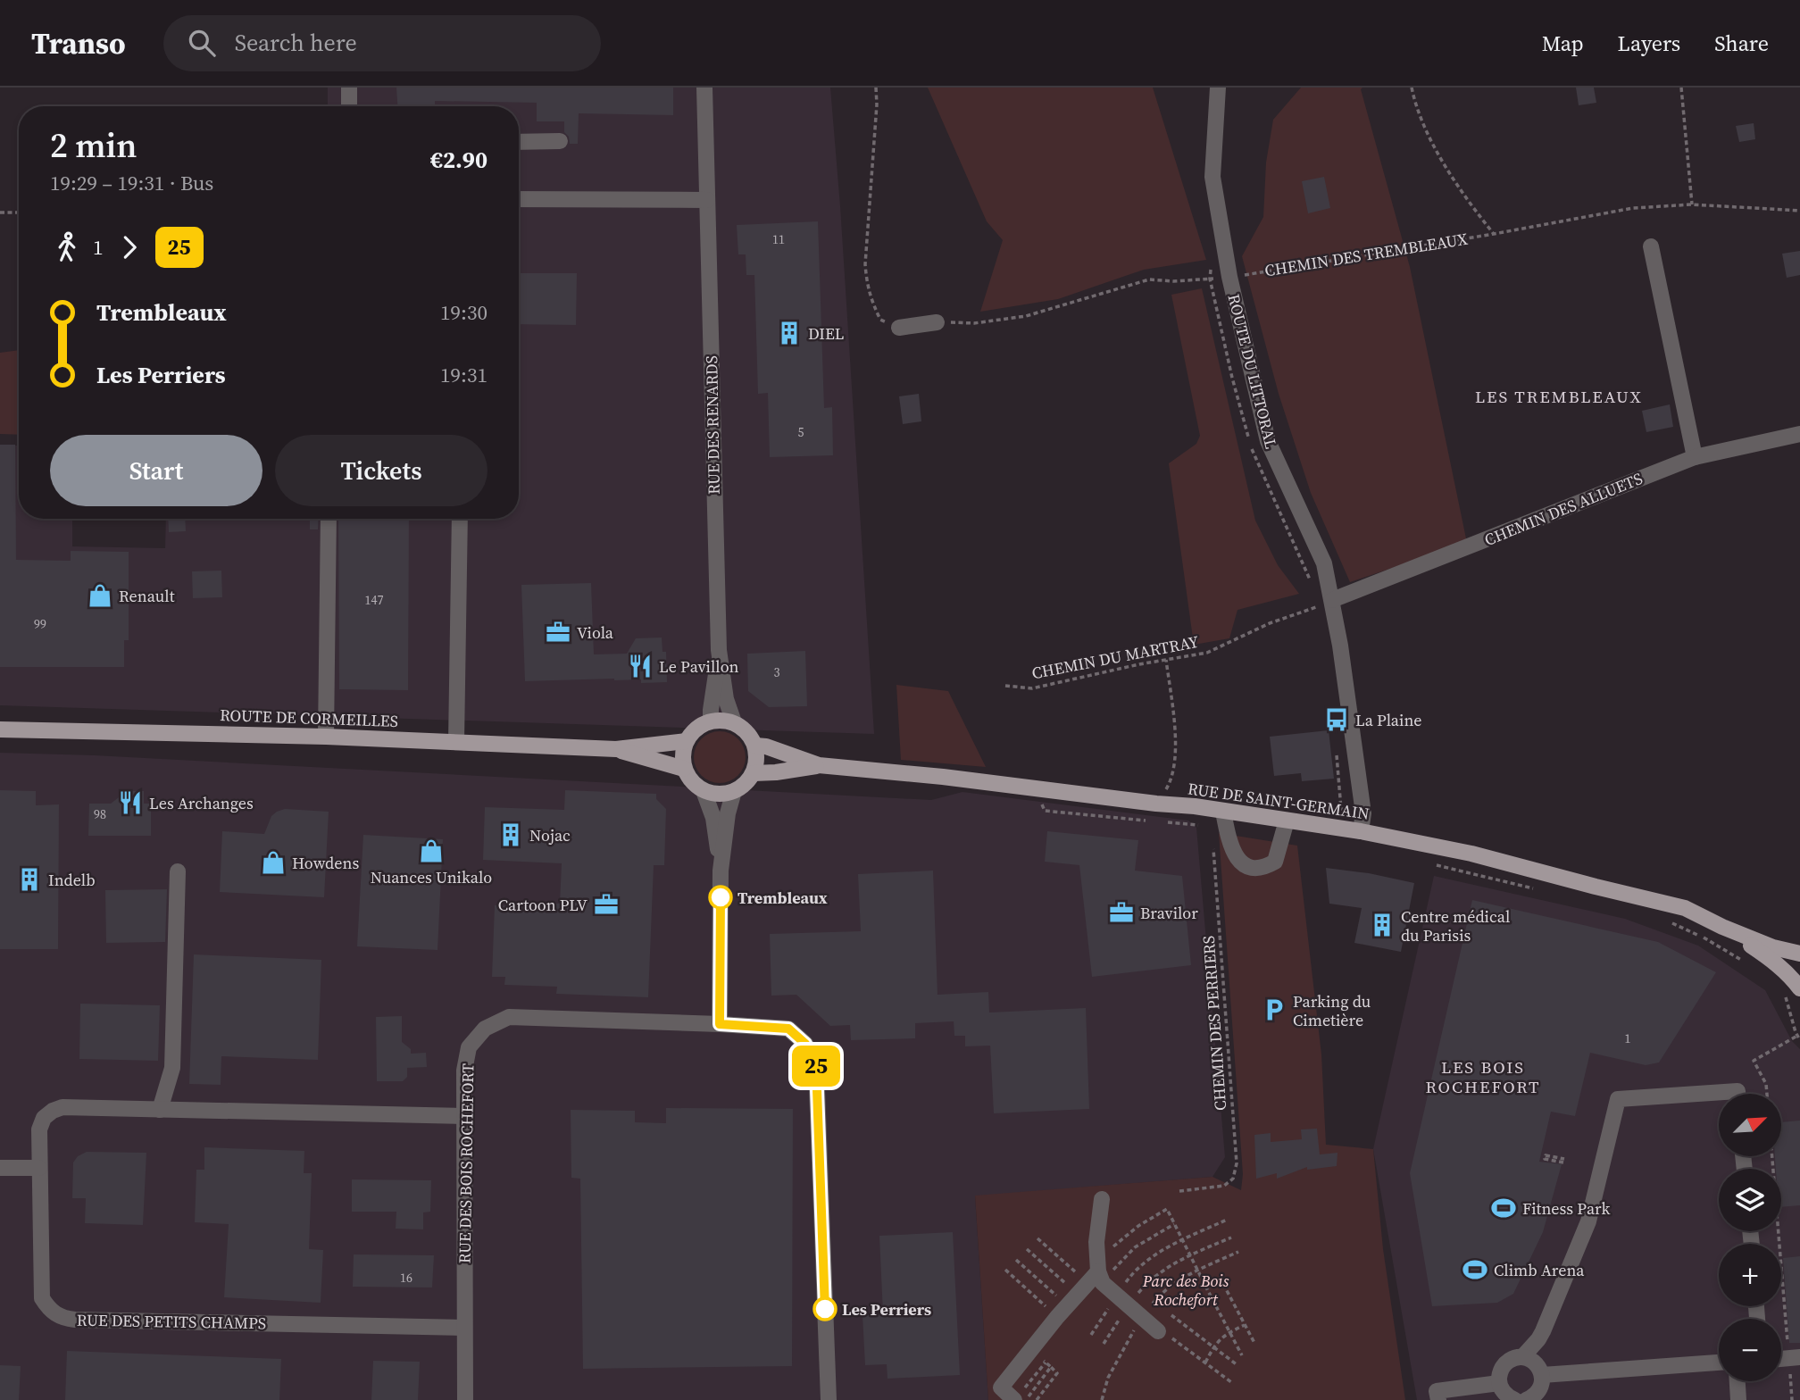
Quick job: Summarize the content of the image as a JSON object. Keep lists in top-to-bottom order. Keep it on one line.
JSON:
{"streets":{"main road":["ROUTE DE CORMEILLES","RUE DE SAINT-GERMAIN"],"street":["ROUTE DU LITTORAL","RUE DES RENARDS","CHEMIN DES ALLUETS","RUE DES BOIS ROCHEFORT","RUE DES PETITS CHAMPS"],"path":["CHEMIN DES TREMBLEAUX","CHEMIN DU MARTRAY","CHEMIN DES PERRIERS"]},"crossings":[["CHEMIN DES TREMBLEAUX","ROUTE DU LITTORAL"],["ROUTE DU LITTORAL","CHEMIN DES ALLUETS"],["ROUTE DU LITTORAL","CHEMIN DU MARTRAY"],["ROUTE DU LITTORAL","RUE DE SAINT-GERMAIN"],["RUE DES RENARDS","ROUTE DE CORMEILLES"],["RUE DES RENARDS","RUE DE SAINT-GERMAIN"],["CHEMIN DES ALLUETS","CHEMIN DU MARTRAY"],["ROUTE DE CORMEILLES","RUE DE SAINT-GERMAIN"],["RUE DES BOIS ROCHEFORT","RUE DES PETITS CHAMPS"]],"districts":["LES TREMBLEAUX","LES BOIS ROCHEFORT"],"parks":["Parc des Bois Rochefort"],"places":{"building":["DIEL","Nojac","Indelb","Centre médical du Parisis"],"shop":["Renault","Nuances Unikalo","Howdens"],"office":["Viola","Cartoon PLV","Bravilor"],"restaurant":["Le Pavillon","Les Archanges"],"bus stop":["La Plaine"],"other":["Trembleaux","Les Perriers"],"parking":["Parking du Cimetière"],"sports":["Fitness Park","Climb Arena"]},"lines":["bus line 25"],"house_numbers":["11","5","147","99","3","98","1","16"],"north":"top right","page":{"header":"Transo","search":"Search here","nav":["Map","Layers","Share"],"on_map":"25","heading":["2 min","19:29 – 19:31 · Bus","€2.90"],"legs":["1","25"],"list":[{"name":"Trembleaux","value":"19:30"},{"name":"Les Perriers","value":"19:31"}],"buttons":["Start","Tickets"],"map_buttons":["+","−"]}}
